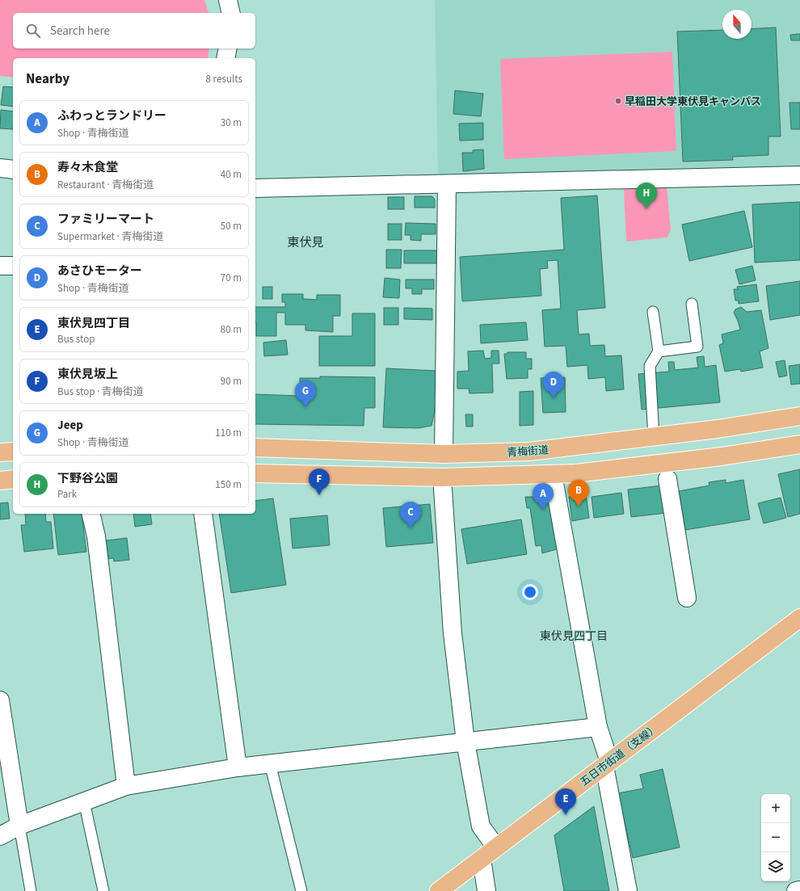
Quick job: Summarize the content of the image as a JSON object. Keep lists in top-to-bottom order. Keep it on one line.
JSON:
{"streets":{"main road":["青梅街道","五日市街道（支線）"]},"districts":["東伏見","東伏見四丁目"],"places":["早稲田大学東伏見キャンパス"],"north":"top","page":{"search":"Search here","heading":["Nearby","8 results"],"list":[{"mark":"A","name":"ふわっとランドリー","note":"Shop · 青梅街道","value":"30 m"},{"mark":"B","name":"寿々木食堂","note":"Restaurant · 青梅街道","value":"40 m"},{"mark":"C","name":"ファミリーマート","note":"Supermarket · 青梅街道","value":"50 m"},{"mark":"D","name":"あさひモーター","note":"Shop · 青梅街道","value":"70 m"},{"mark":"E","name":"東伏見四丁目","note":"Bus stop","value":"80 m"},{"mark":"F","name":"東伏見坂上","note":"Bus stop · 青梅街道","value":"90 m"},{"mark":"G","name":"Jeep","note":"Shop · 青梅街道","value":"110 m"},{"mark":"H","name":"下野谷公園","note":"Park","value":"150 m"}],"pins":["H","D","G","F","B","A","C","E"],"map_buttons":["+","−"]}}
